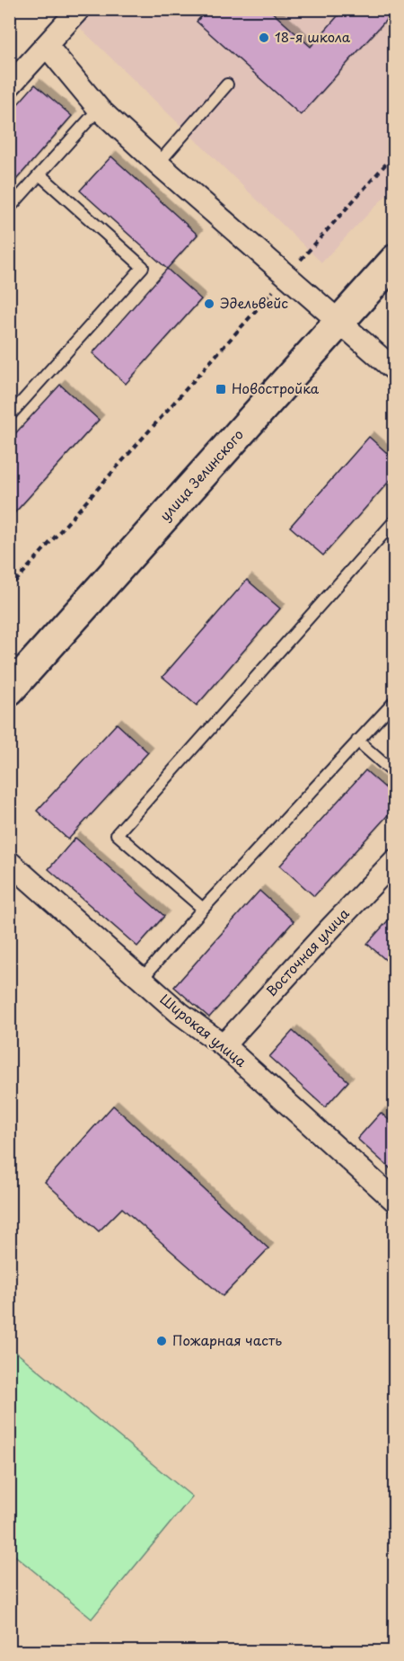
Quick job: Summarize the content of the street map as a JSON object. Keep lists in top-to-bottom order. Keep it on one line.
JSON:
{"streets":{"main road":["улица Зелинского"],"street":["Восточная улица","Широкая улица"]},"crossings":[["Восточная улица","Широкая улица"]],"places":{"other":["18-я школа","Эдельвейс","Пожарная часть"],"transit":["Новостройка"]}}
